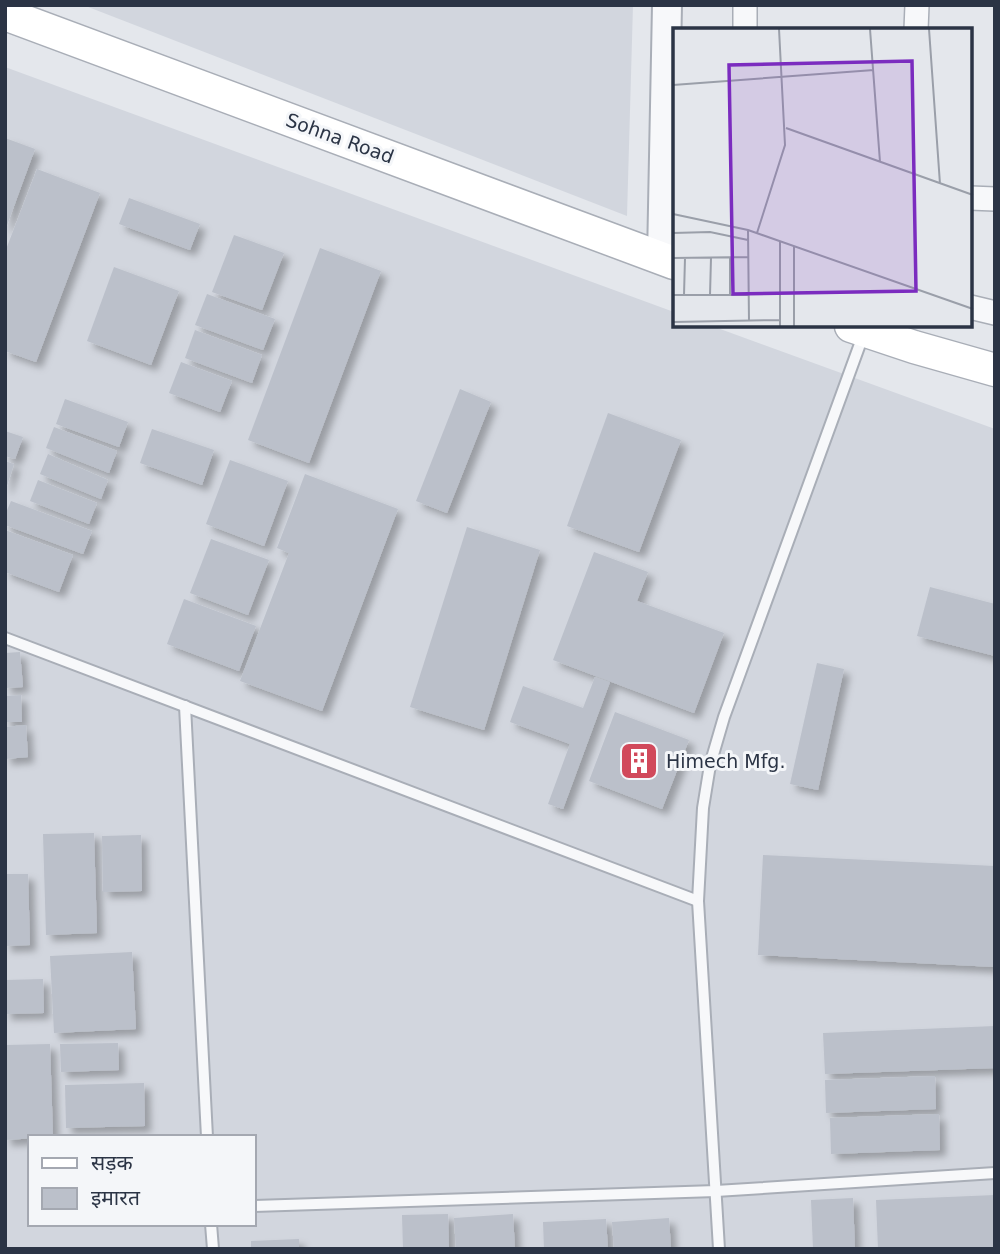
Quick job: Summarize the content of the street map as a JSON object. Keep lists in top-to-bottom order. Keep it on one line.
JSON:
{"streets":{"main road":["Sohna Road"]},"places":{"building":["Himech Mfg."]},"legend":["सड़क","इमारत"]}
